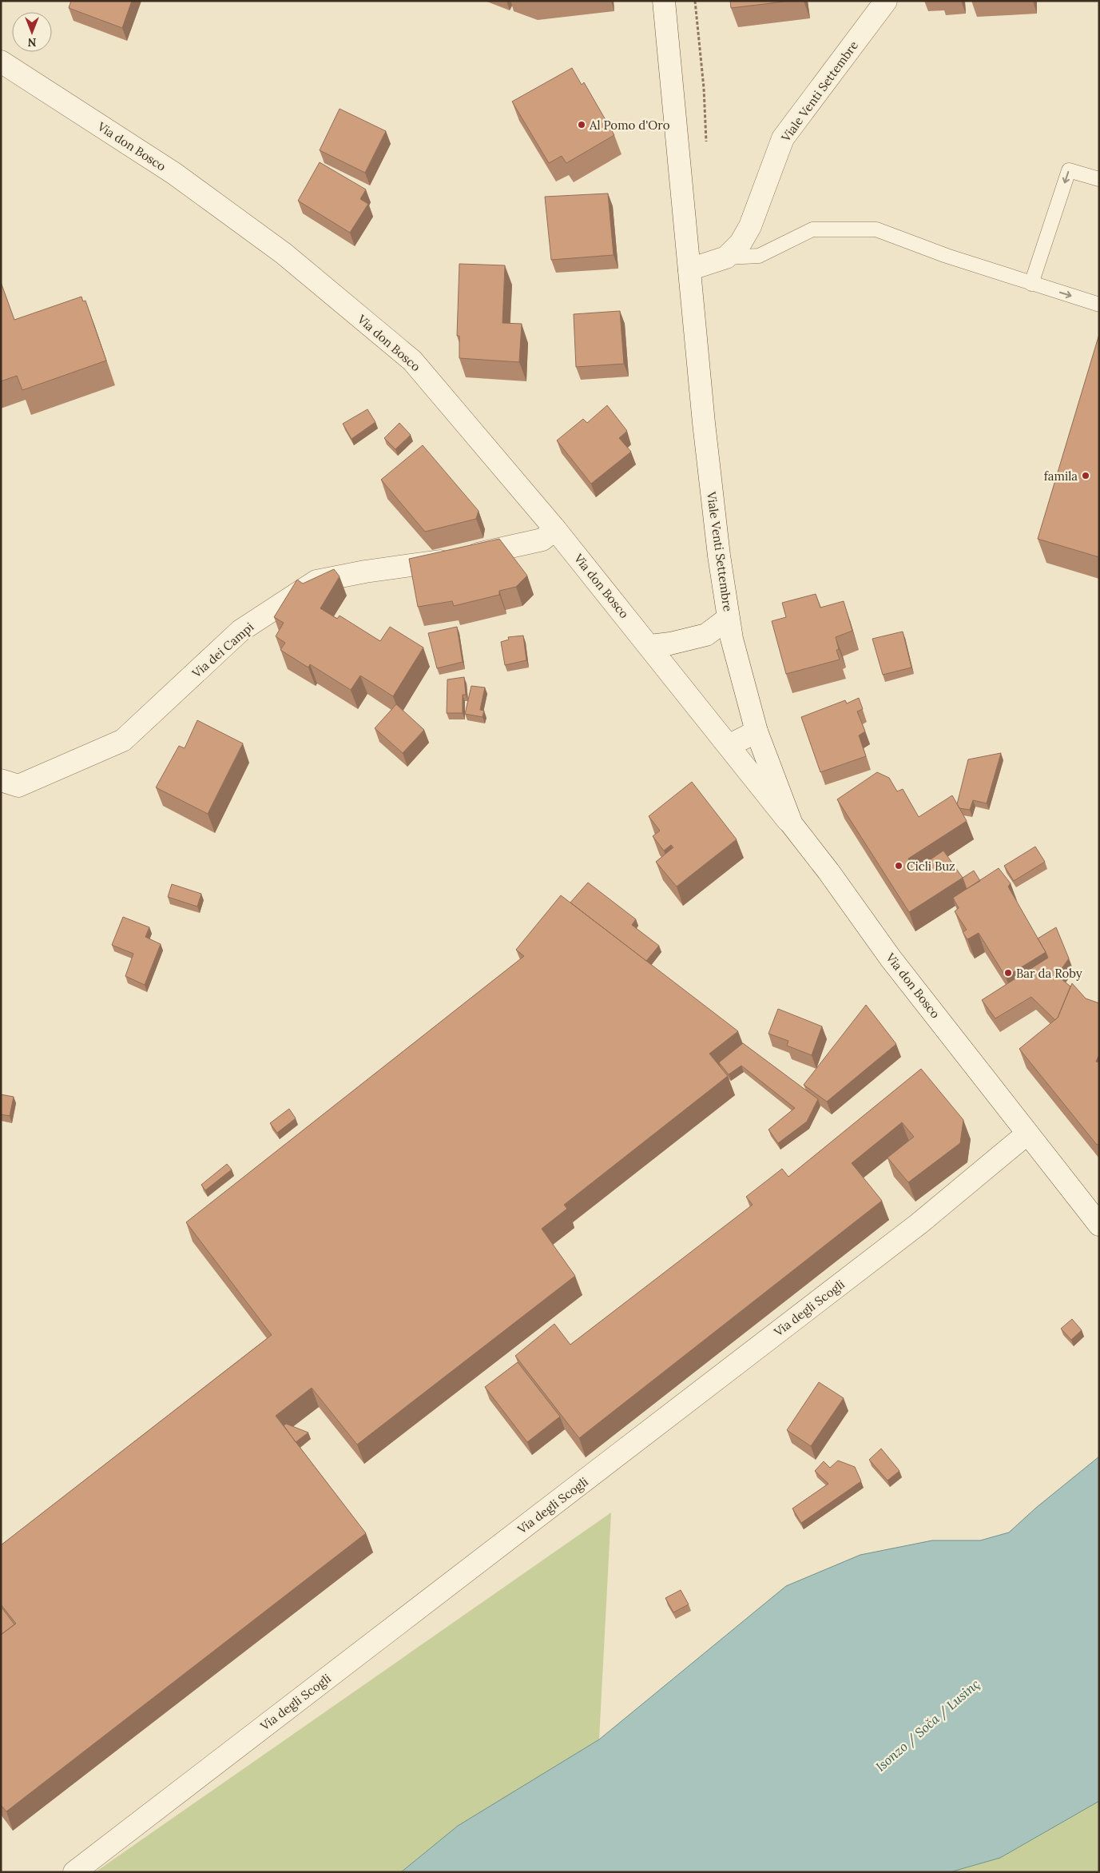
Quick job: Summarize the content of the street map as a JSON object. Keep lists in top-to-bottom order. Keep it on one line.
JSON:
{"streets":{"street":["Viale Venti Settembre","Via don Bosco","Via dei Campi","Via degli Scogli"]},"crossings":[["Viale Venti Settembre","Via don Bosco"],["Via don Bosco","Via dei Campi"],["Via don Bosco","Via degli Scogli"]],"water":["Isonzo / Soča / Lusinç"],"places":["Al Pomo d'Oro","famila","Cicli Buz","Bar da Roby"],"north":"bottom"}
